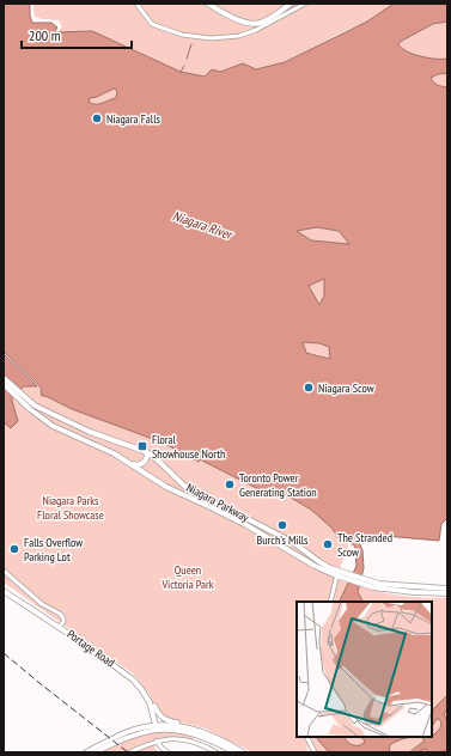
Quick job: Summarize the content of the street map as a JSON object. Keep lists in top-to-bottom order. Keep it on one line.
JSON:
{"streets":{"main road":["Niagara Parkway","Portage Road"]},"water":["Niagara River"],"parks":["Niagara Parks Floral Showcase","Queen Victoria Park"],"places":{"other":["Niagara Falls","Niagara Scow","Toronto Power Generating Station","Burch’s Mills","The Stranded Scow","Falls Overflow Parking Lot"],"transit":["Floral Showhouse North"]},"scale_bar":"200 m"}
